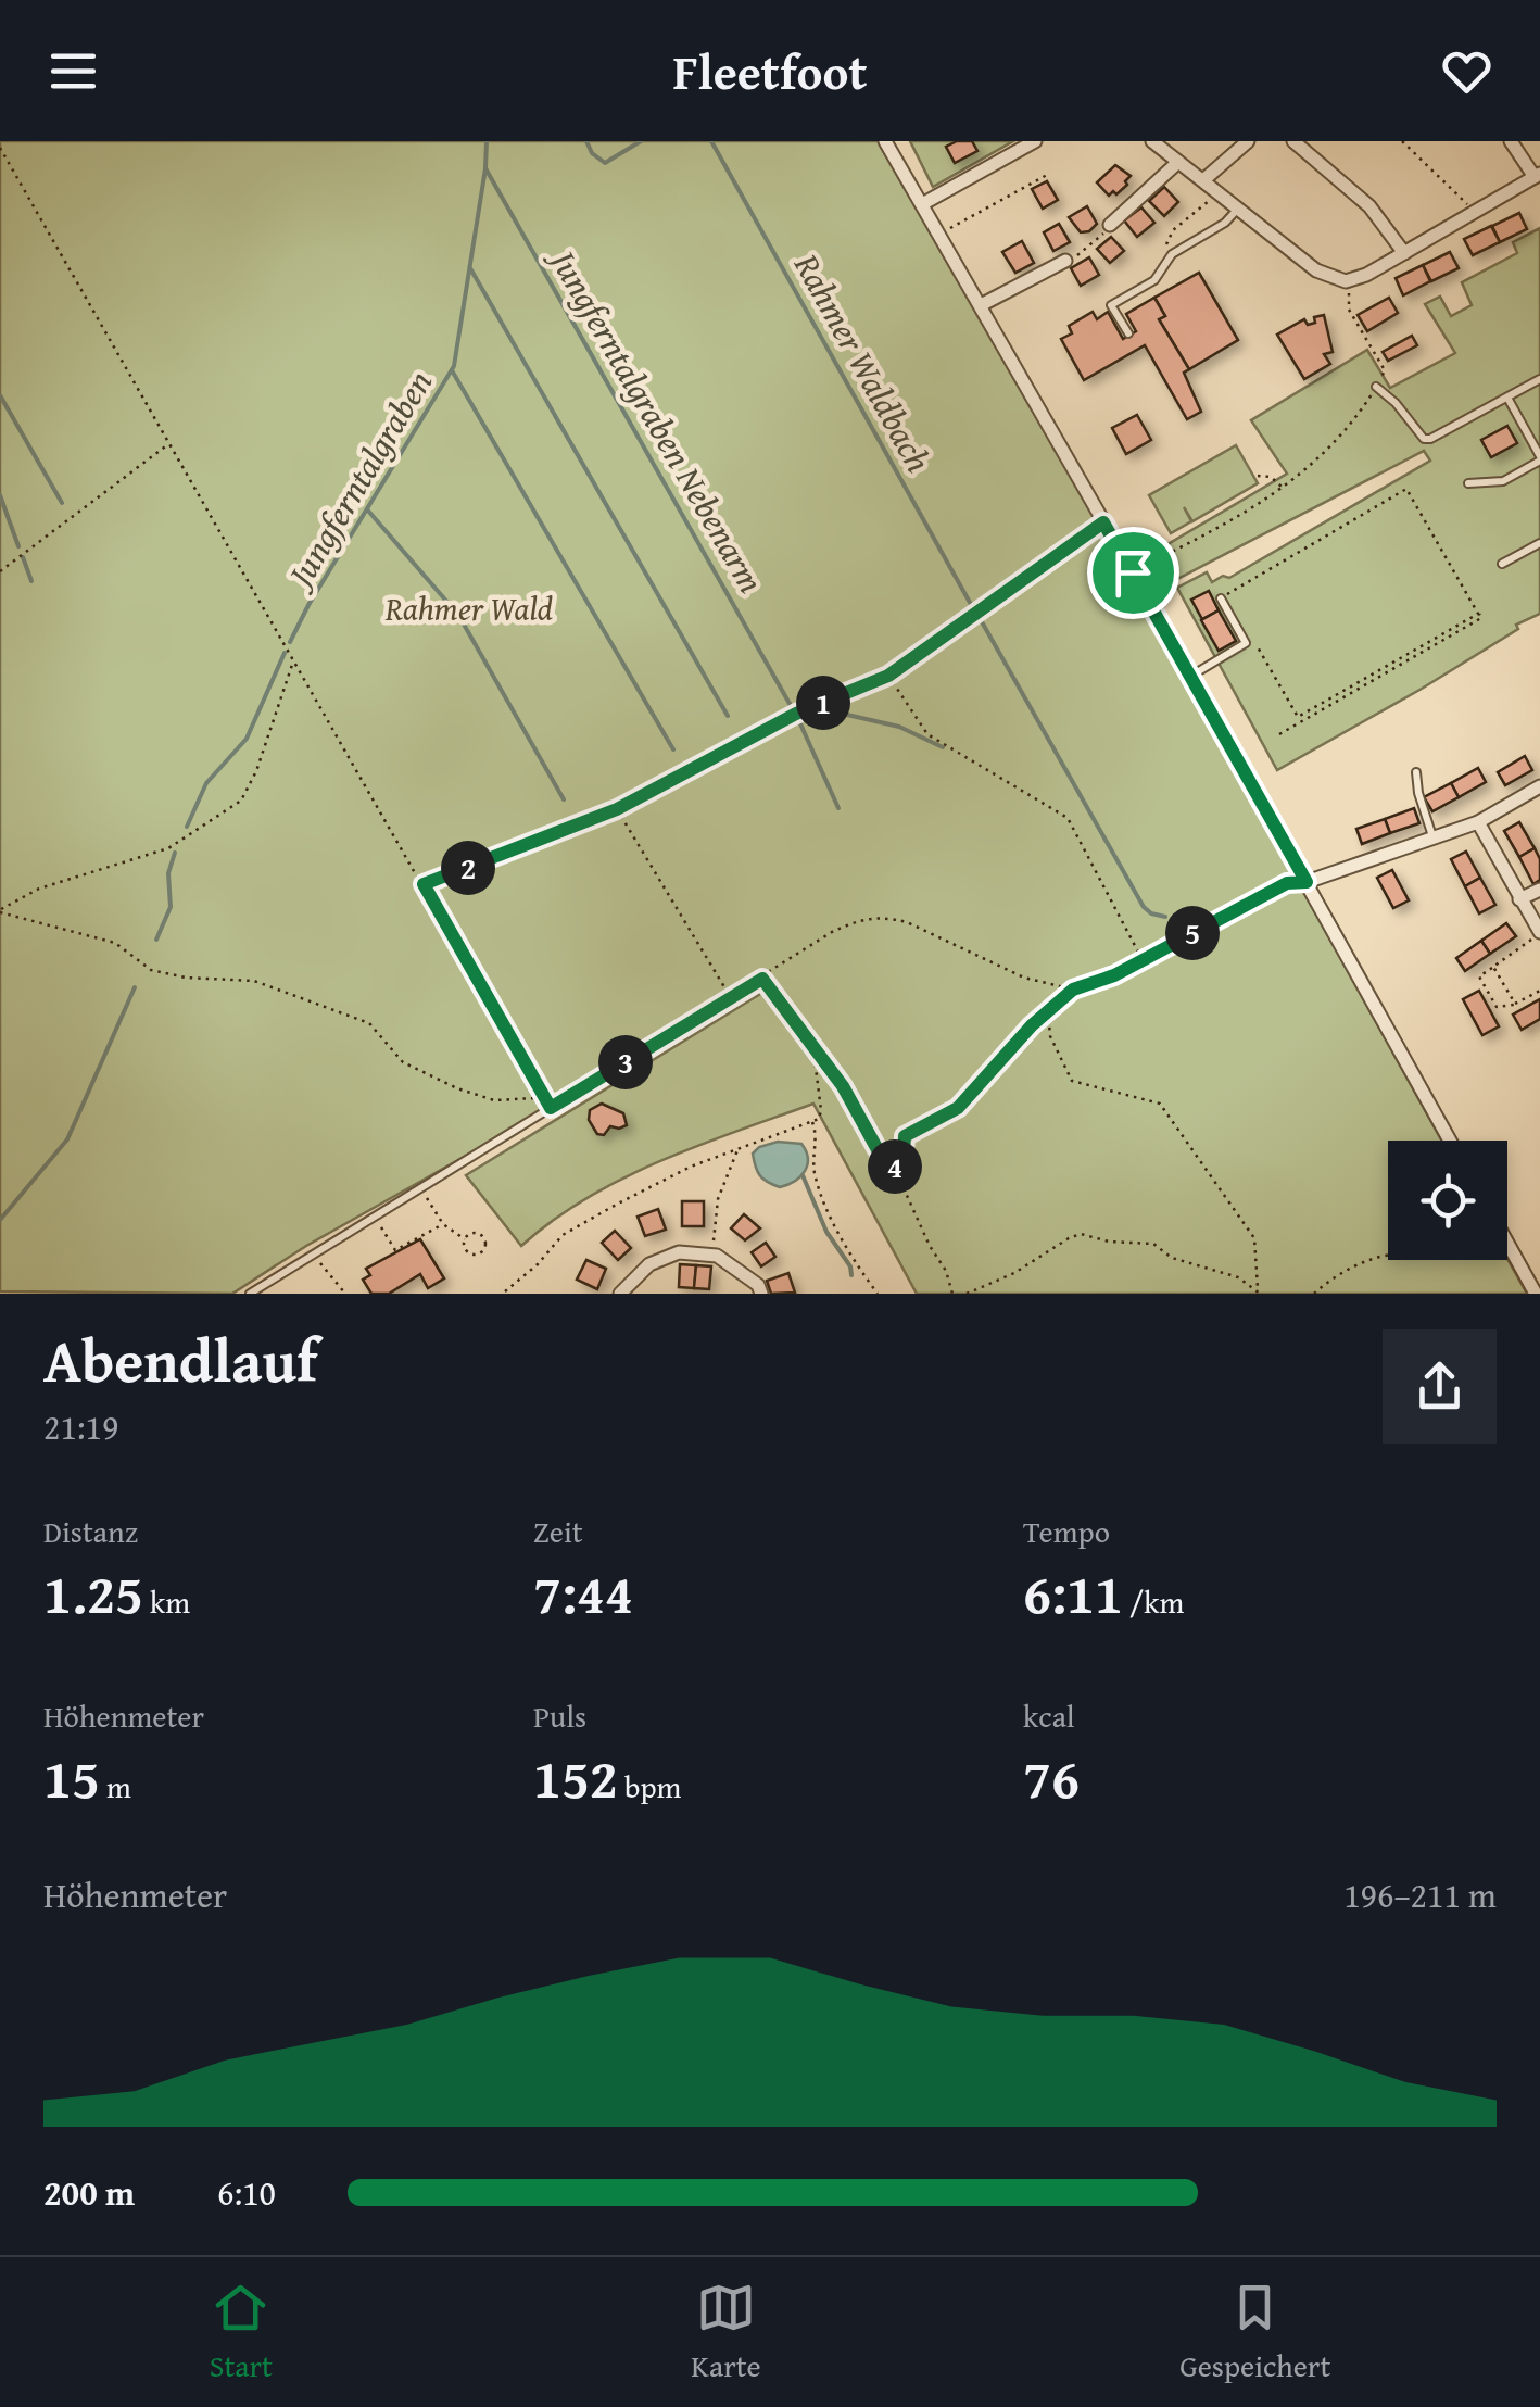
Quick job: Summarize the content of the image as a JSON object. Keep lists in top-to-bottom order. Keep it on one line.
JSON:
{"water":["Rahmer Waldbach","Jungferntalgraben Nebenarm","Jungferntalgraben"],"parks":["Rahmer Wald"],"page":{"header":"Fleetfoot","pins":["1","2","5","3","4"],"heading":["Abendlauf","21:19"],"stats":[["Distanz","1.25 km"],["Zeit","7:44"],["Tempo","6:11 /km"],["Höhenmeter","15 m"],["Puls","152 bpm"],["kcal","76"]],"chart":["Höhenmeter","196–211 m"],"list":[{"name":"200 m","note":"6:10"}],"tabs":["Start","Karte","Gespeichert"]}}
